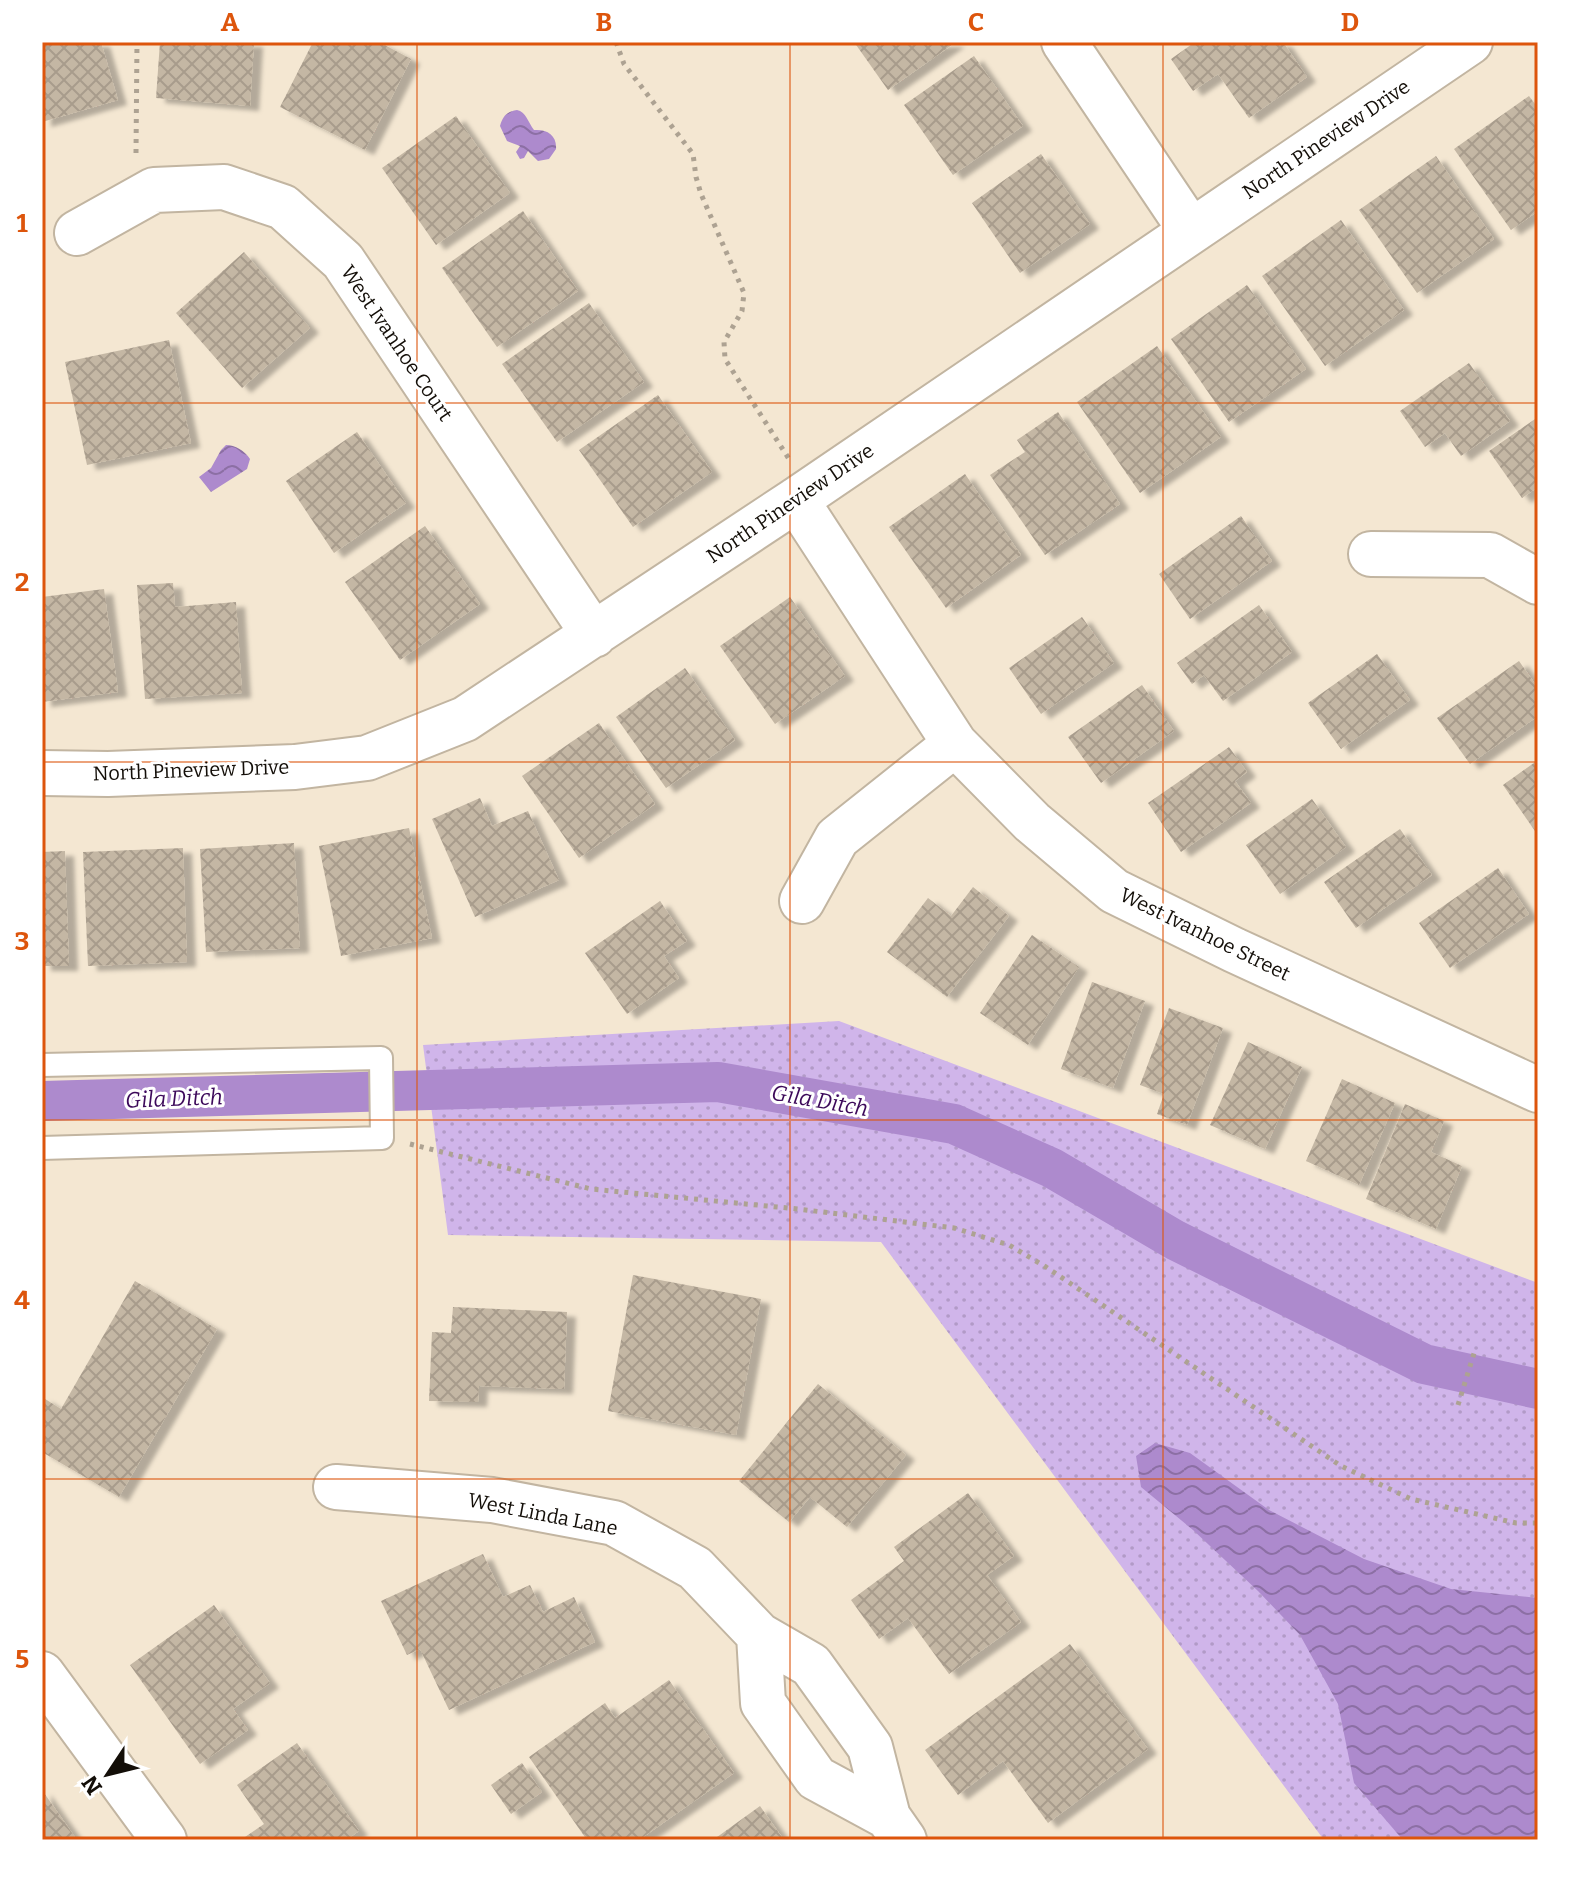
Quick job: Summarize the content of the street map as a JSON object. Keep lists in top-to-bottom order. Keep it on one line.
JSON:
{"streets":{"street":["North Pineview Drive","West Ivanhoe Court","West Ivanhoe Street","West Linda Lane"]},"crossings":[["North Pineview Drive","West Ivanhoe Court"],["North Pineview Drive","West Ivanhoe Street"]],"water":["Gila Ditch"],"north":"bottom left","grid":{"columns":["A","B","C","D"],"rows":["1","2","3","4","5"]}}
